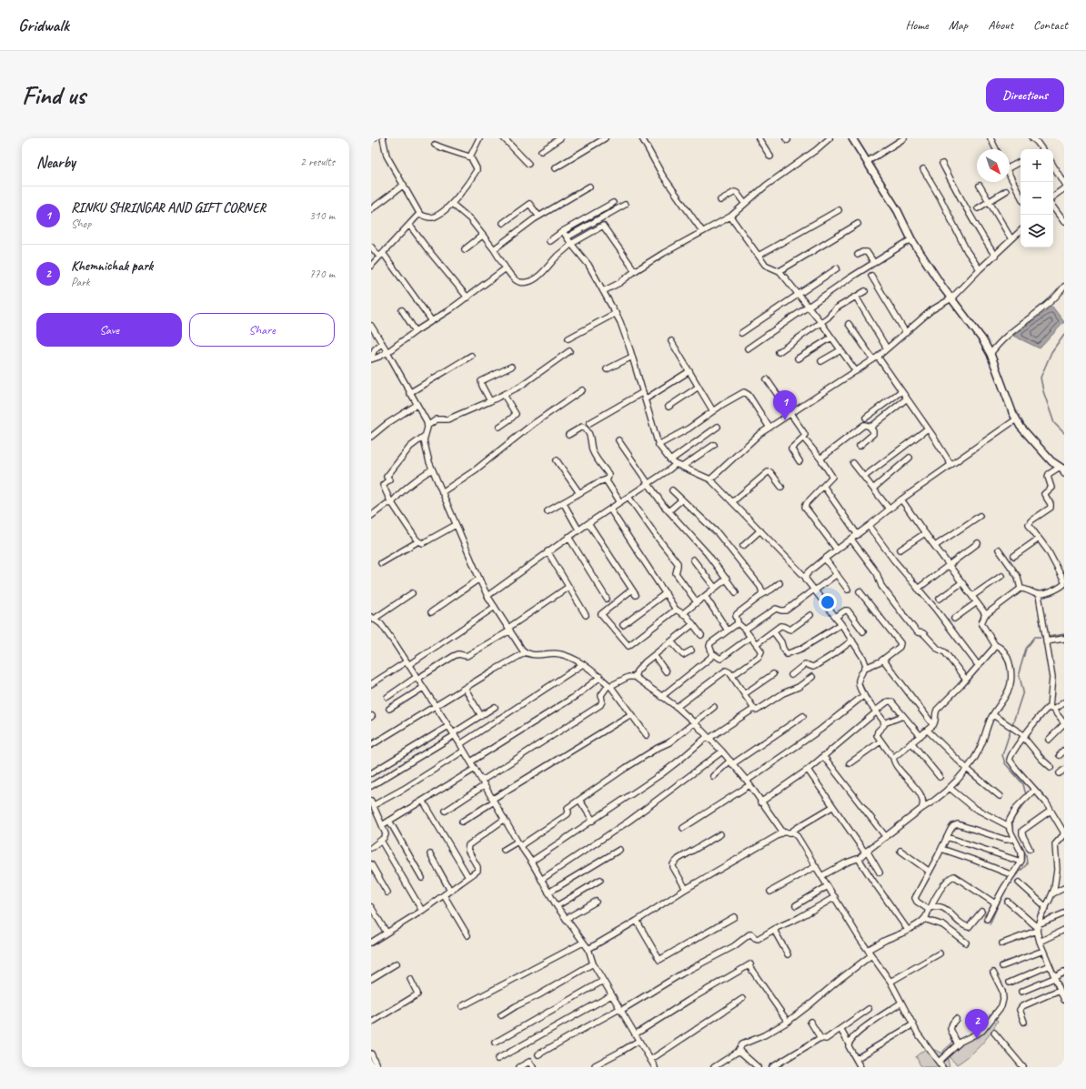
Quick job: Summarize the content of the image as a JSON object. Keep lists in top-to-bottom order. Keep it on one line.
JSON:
{"north":"bottom right","page":{"header":"Gridwalk","nav":["Home","Map","About","Contact"],"buttons":["Directions",["Save","Share"]],"title":"Find us","heading":["Nearby","2 results"],"map_buttons":["+","−"],"list":[{"mark":"1","name":"RINKU SHRINGAR AND GIFT CORNER","note":"Shop","value":"310 m"},{"mark":"2","name":"Khemnichak park","note":"Park","value":"770 m"}],"pins":["1","2"]}}
